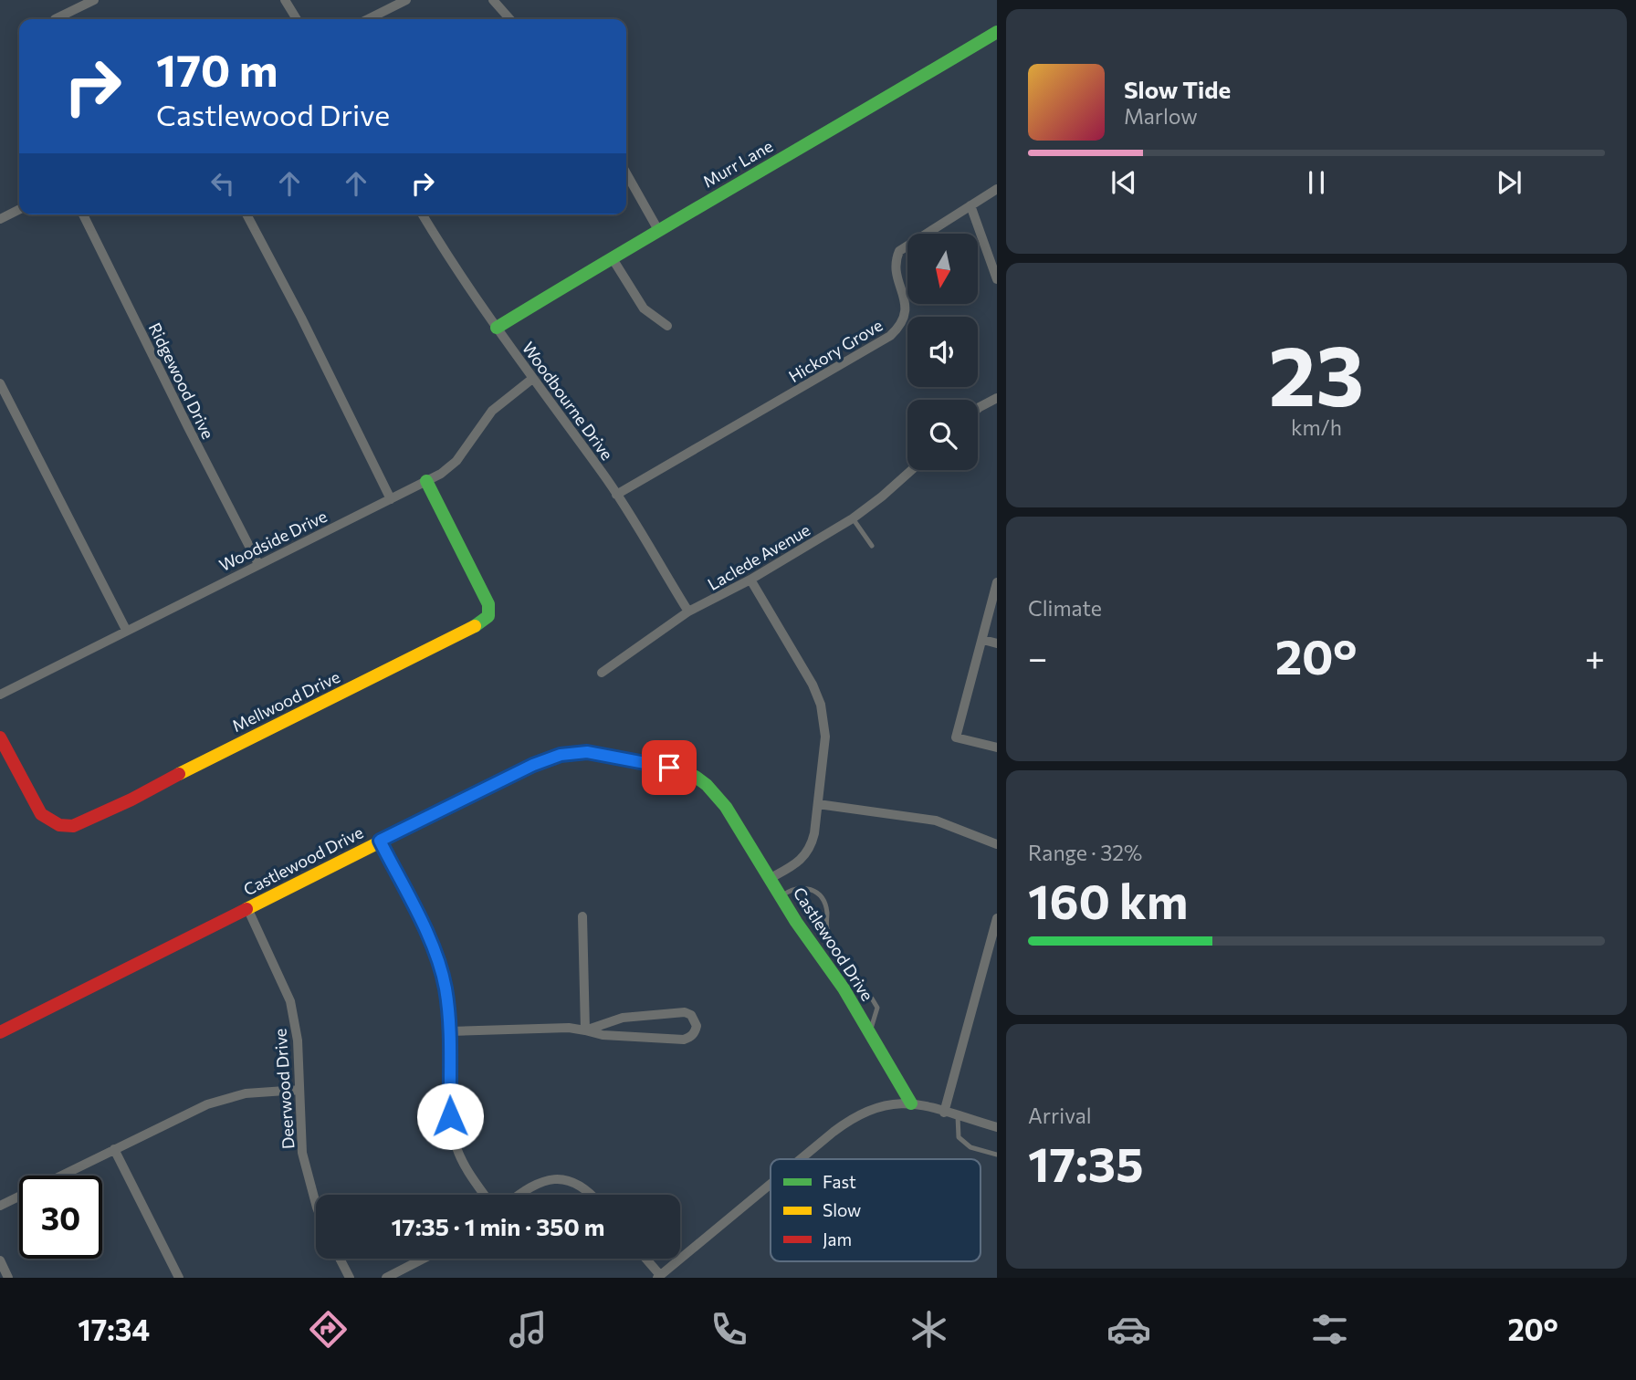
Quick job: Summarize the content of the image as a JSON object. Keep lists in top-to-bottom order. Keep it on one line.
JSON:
{"streets":{"street":["Murr Lane","Hickory Grove","Ridgewood Drive","Woodbourne Drive","Woodside Drive","Laclede Avenue","Mellwood Drive","Castlewood Drive","Deerwood Drive"]},"crossings":[["Murr Lane","Woodbourne Drive"],["Hickory Grove","Woodbourne Drive"],["Ridgewood Drive","Woodside Drive"],["Woodbourne Drive","Woodside Drive"],["Woodbourne Drive","Laclede Avenue"],["Woodside Drive","Mellwood Drive"],["Castlewood Drive","Deerwood Drive"]],"legend":["Fast","Slow","Jam"],"north":"bottom","page":{"turn":["170 m","Castlewood Drive"],"song":["Slow Tide","Marlow"],"tile":[["23","km/h"],"Climate",["Range · 32%","160 km"],["Arrival","17:35"]],"heat":["−","20°","+"],"limit":"30","trip":"17:35 · 1 min · 350 m","tabs":["17:34","20°"]}}
